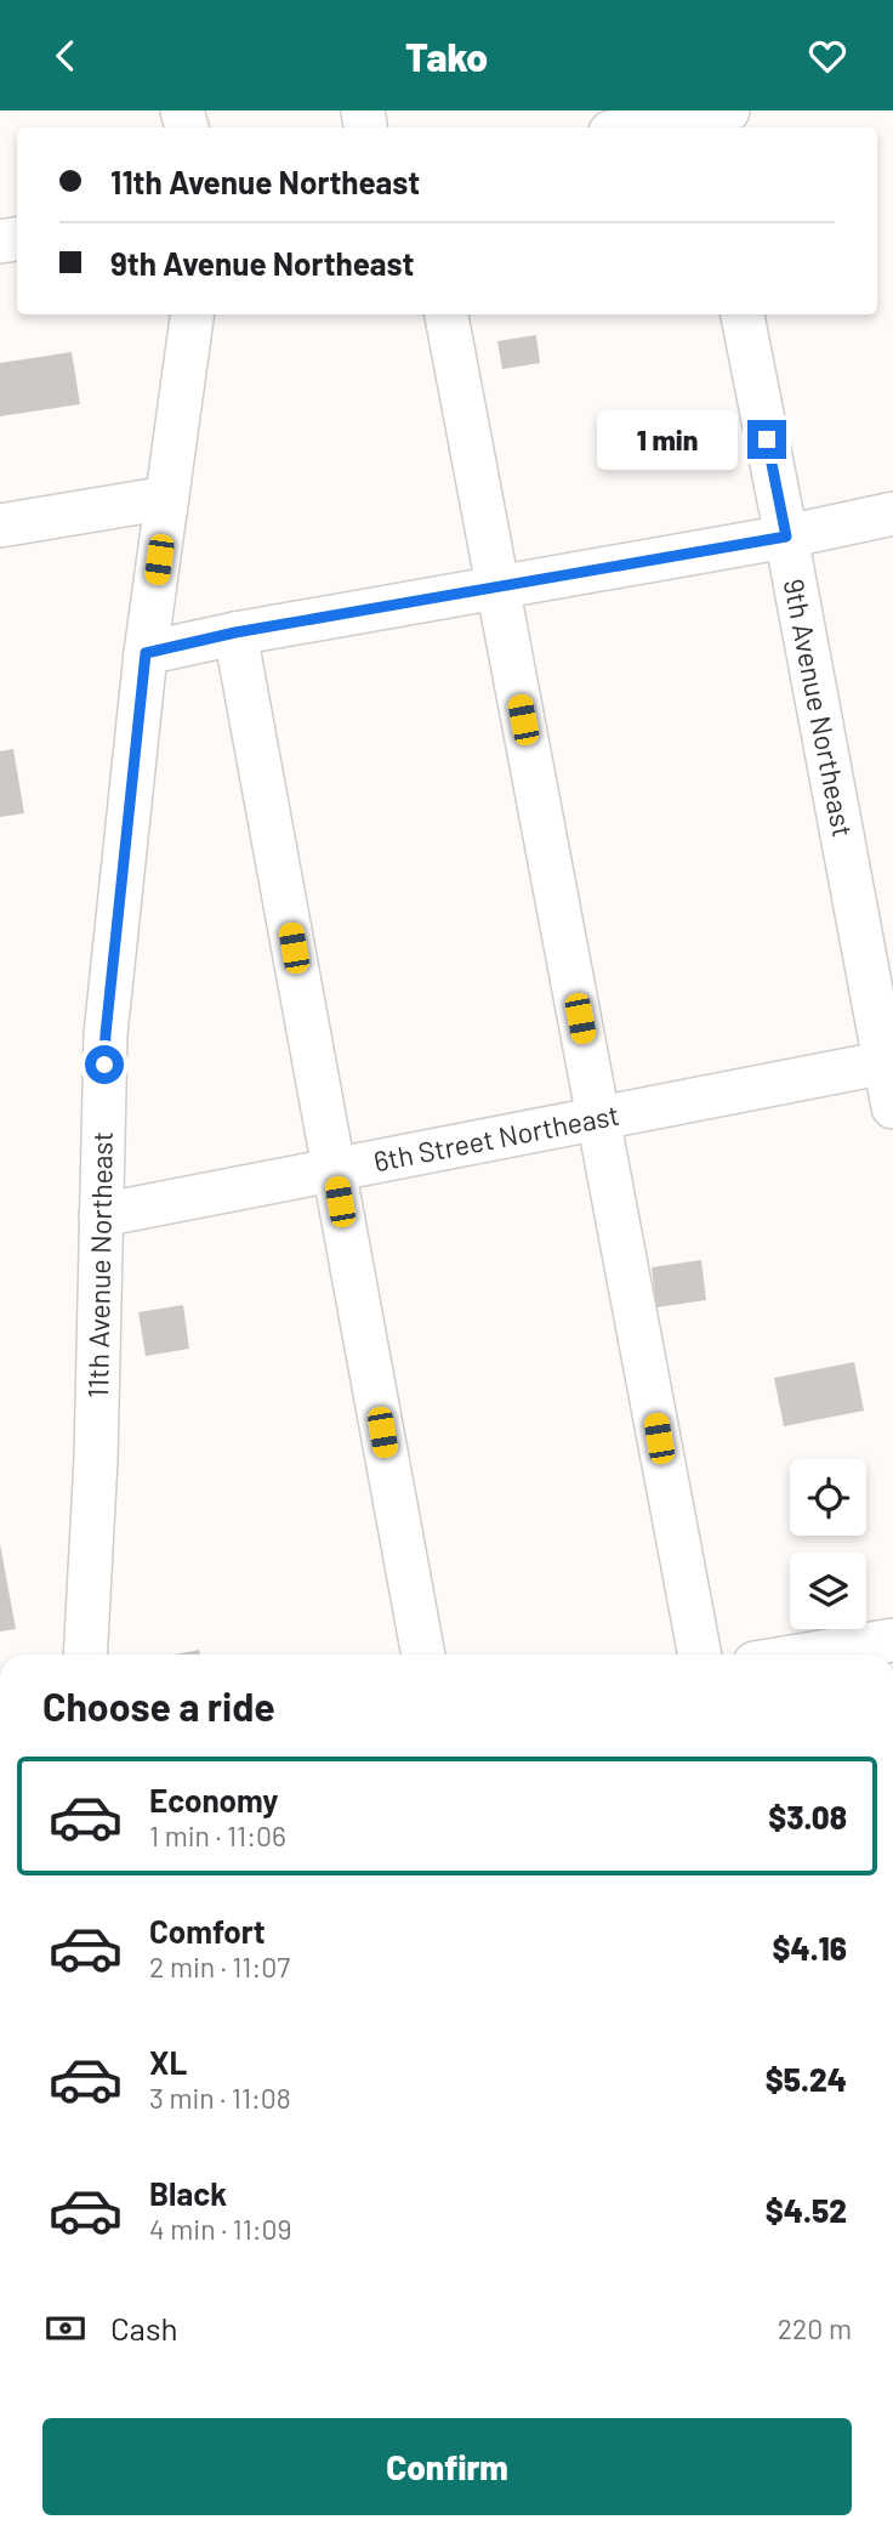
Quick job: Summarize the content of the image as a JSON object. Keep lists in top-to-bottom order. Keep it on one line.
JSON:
{"streets":{"street":["9th Avenue Northeast","6th Street Northeast","11th Avenue Northeast"]},"crossings":[["9th Avenue Northeast","6th Street Northeast"],["6th Street Northeast","11th Avenue Northeast"]],"page":{"header":"Tako","banner":["11th Avenue Northeast","9th Avenue Northeast"],"bubble":"1 min","heading":"Choose a ride","list":[{"name":"Economy","note":"1 min · 11:06","value":"$3.08"},{"name":"Comfort","note":"2 min · 11:07","value":"$4.16"},{"name":"XL","note":"3 min · 11:08","value":"$5.24"},{"name":"Black","note":"4 min · 11:09","value":"$4.52"}],"pay":["Cash","220 m"],"buttons":"Confirm"}}
